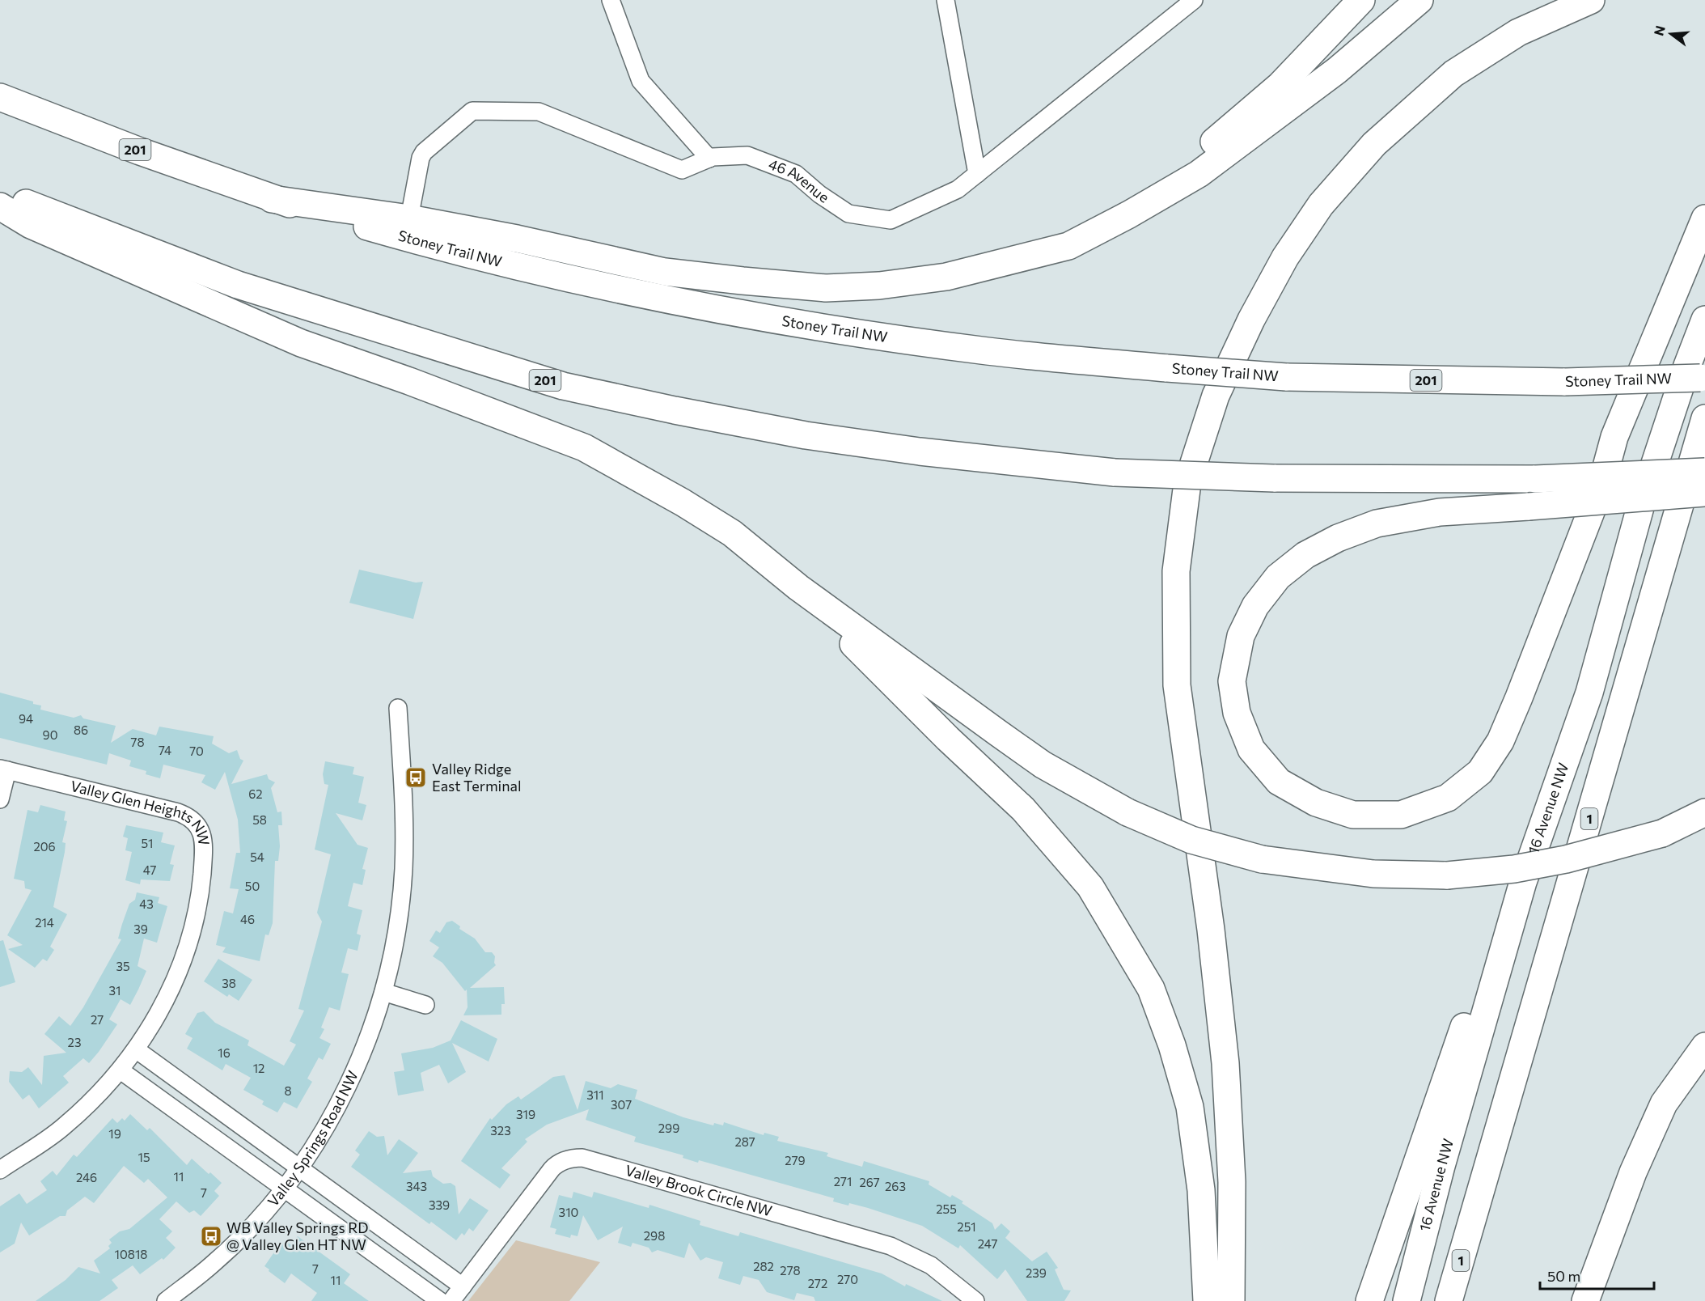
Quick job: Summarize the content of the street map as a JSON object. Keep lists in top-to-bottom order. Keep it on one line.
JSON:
{"streets":{"highway":["201","Stoney Trail NW","16 Avenue NW","1"],"street":["46 Avenue","Valley Glen Heights NW","Valley Springs Road NW","Valley Brook Circle NW"]},"places":{"bus stop":["Valley Ridge East Terminal","WB Valley Springs RD @ Valley Glen HT NW"]},"house_numbers":["94","86","90","78","74","70","62","58","51","206","54","47","50","43","46","214","39","35","38","31","27","23","16","12","8","311","307","319","299","323","19","287","15","279","11","246","271","267","343","263","7","339","255","310","251","298","247","10818","282","7","278","239","270","11","272"],"scale_bar":"50 m","north":"left"}
